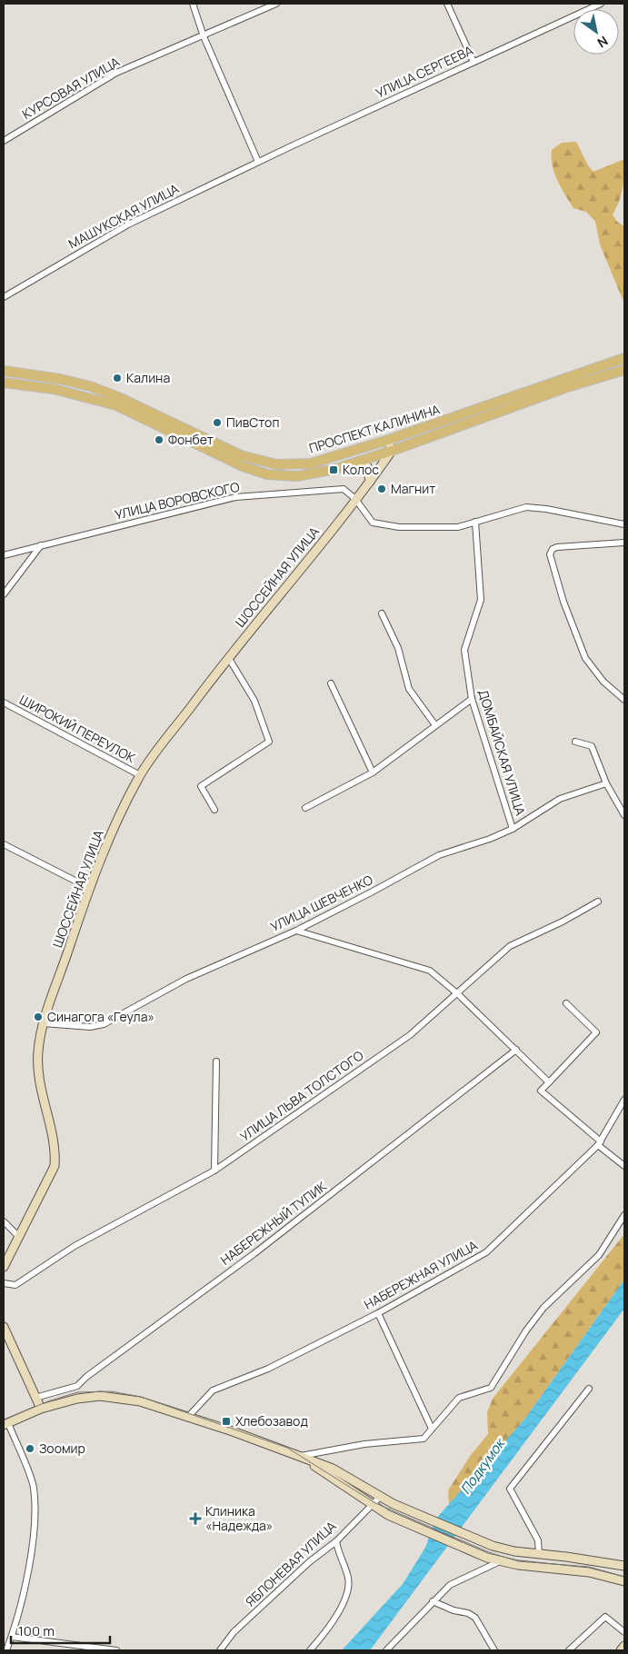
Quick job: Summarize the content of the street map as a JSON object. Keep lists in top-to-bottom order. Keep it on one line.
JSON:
{"streets":{"main road":["ПРОСПЕКТ КАЛИНИНА","ШОССЕЙНАЯ УЛИЦА"],"street":["УЛИЦА СЕРГЕЕВА","КУРСОВАЯ УЛИЦА","МАШУКСКАЯ УЛИЦА","УЛИЦА ВОРОВСКОГО","ШИРОКИЙ ПЕРЕУЛОК","ДОМБАЙСКАЯ УЛИЦА","УЛИЦА ШЕВЧЕНКО","УЛИЦА ЛЬВА ТОЛСТОГО","НАБЕРЕЖНЫЙ ТУПИК","НАБЕРЕЖНАЯ УЛИЦА","ЯБЛОНЕВАЯ УЛИЦА"]},"crossings":[["УЛИЦА СЕРГЕЕВА","МАШУКСКАЯ УЛИЦА"],["ПРОСПЕКТ КАЛИНИНА","ШОССЕЙНАЯ УЛИЦА"],["УЛИЦА ВОРОВСКОГО","ШОССЕЙНАЯ УЛИЦА"],["ШОССЕЙНАЯ УЛИЦА","ШИРОКИЙ ПЕРЕУЛОК"],["ШОССЕЙНАЯ УЛИЦА","УЛИЦА ШЕВЧЕНКО"],["ДОМБАЙСКАЯ УЛИЦА","УЛИЦА ШЕВЧЕНКО"]],"water":["Подкумок"],"places":{"other":["Калина","ПивСтоп","Фонбет","Магнит","Синагога «Геула»","Зоомир"],"transit":["Колос","Хлебозавод"],"health":["Клиника «Надежда»"]},"scale_bar":"100 m","north":"bottom right"}
